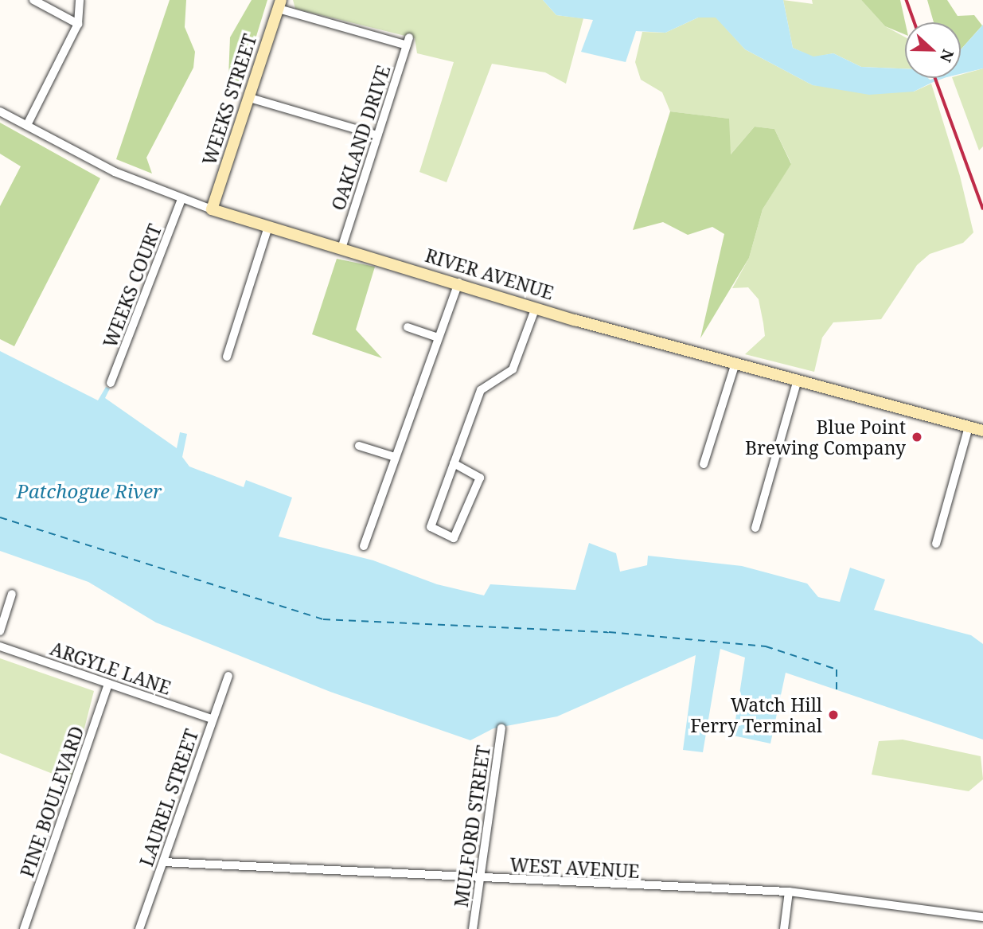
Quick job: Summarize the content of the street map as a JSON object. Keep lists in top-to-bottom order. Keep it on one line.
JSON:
{"streets":{"main road":["WEEKS STREET","RIVER AVENUE"],"street":["OAKLAND DRIVE","WEEKS COURT","ARGYLE LANE","LAUREL STREET","PINE BOULEVARD","MULFORD STREET","WEST AVENUE"]},"crossings":[["WEEKS STREET","OAKLAND DRIVE"],["WEEKS STREET","RIVER AVENUE"],["OAKLAND DRIVE","RIVER AVENUE"],["RIVER AVENUE","WEEKS COURT"],["ARGYLE LANE","LAUREL STREET"],["ARGYLE LANE","PINE BOULEVARD"],["LAUREL STREET","WEST AVENUE"],["MULFORD STREET","WEST AVENUE"]],"water":["Patchogue River"],"places":["Blue Point Brewing Company","Watch Hill Ferry Terminal"],"north":"right"}
